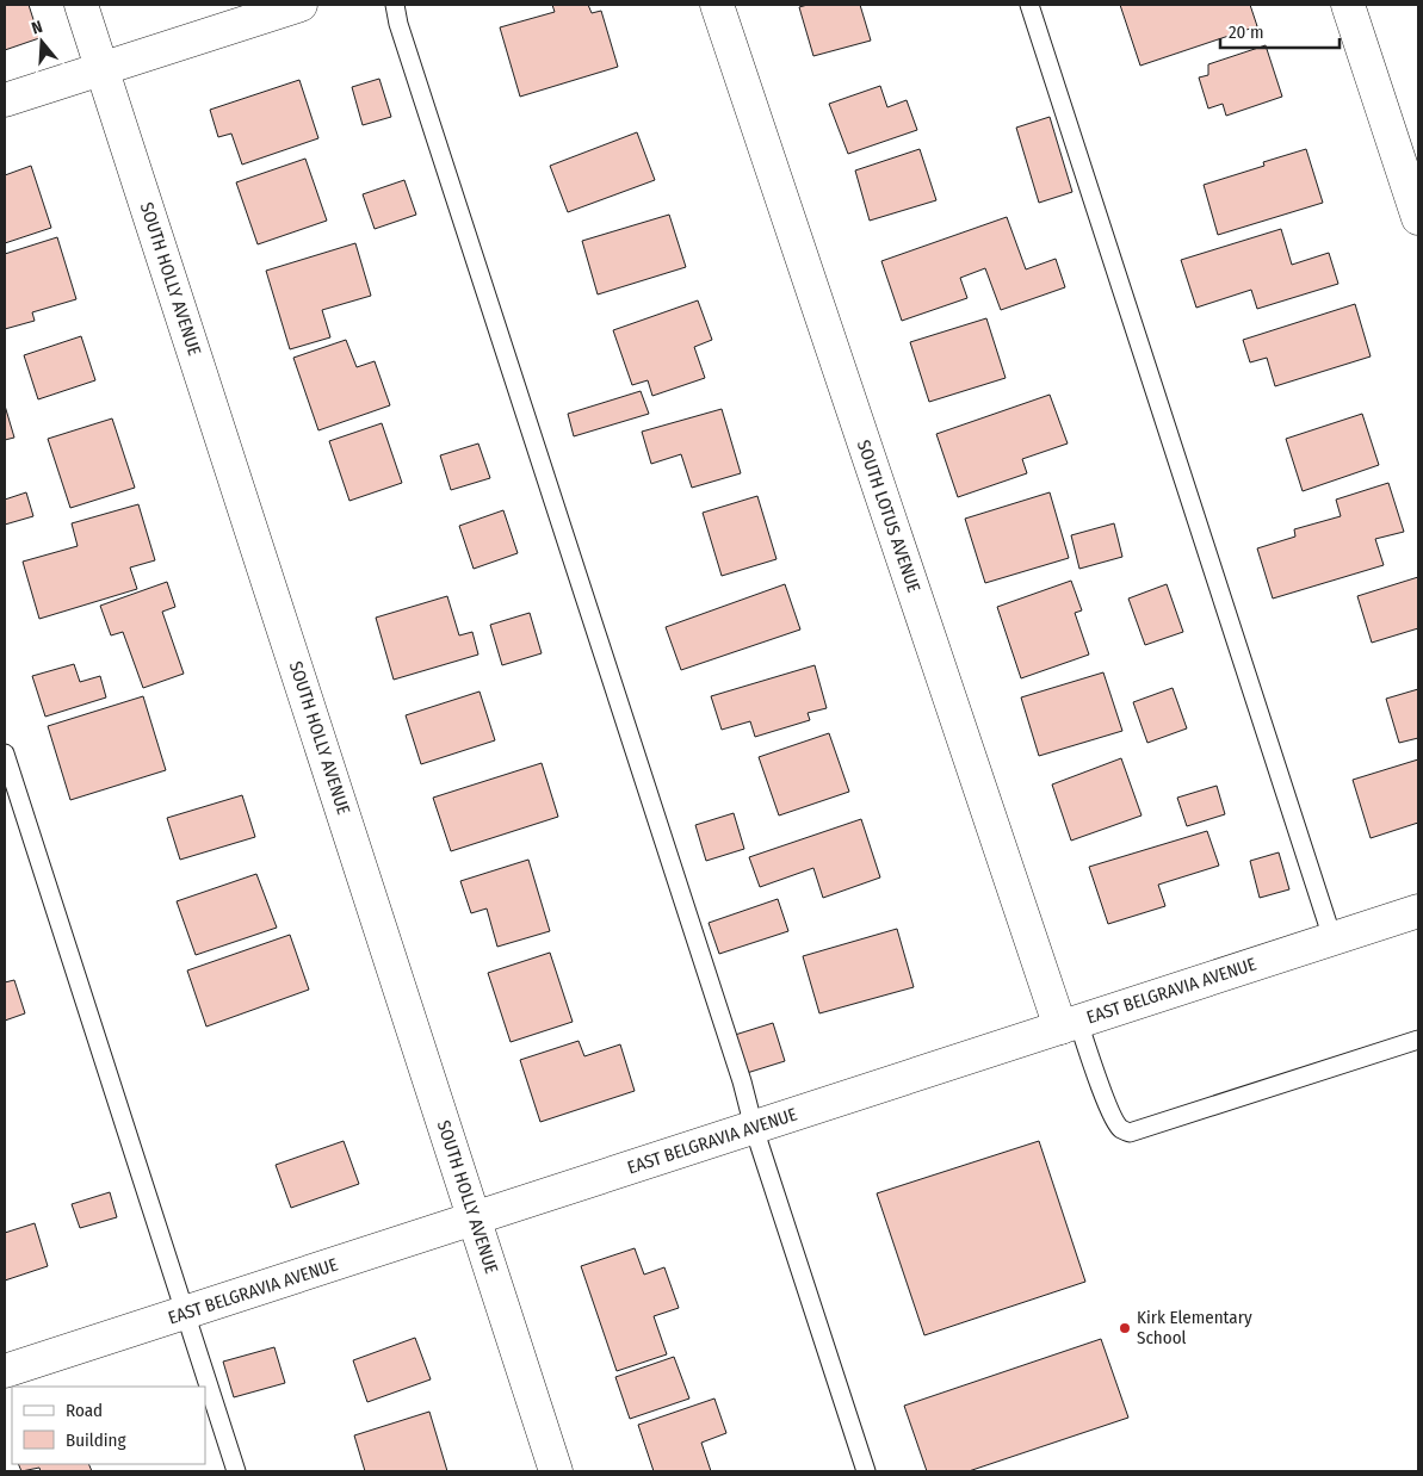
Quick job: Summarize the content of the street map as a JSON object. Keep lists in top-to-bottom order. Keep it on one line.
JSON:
{"streets":{"street":["SOUTH HOLLY AVENUE","SOUTH LOTUS AVENUE","EAST BELGRAVIA AVENUE"]},"crossings":[["SOUTH HOLLY AVENUE","EAST BELGRAVIA AVENUE"],["SOUTH LOTUS AVENUE","EAST BELGRAVIA AVENUE"]],"places":["Kirk Elementary School"],"legend":["Road","Building"],"scale_bar":"20 m","north":"top"}
